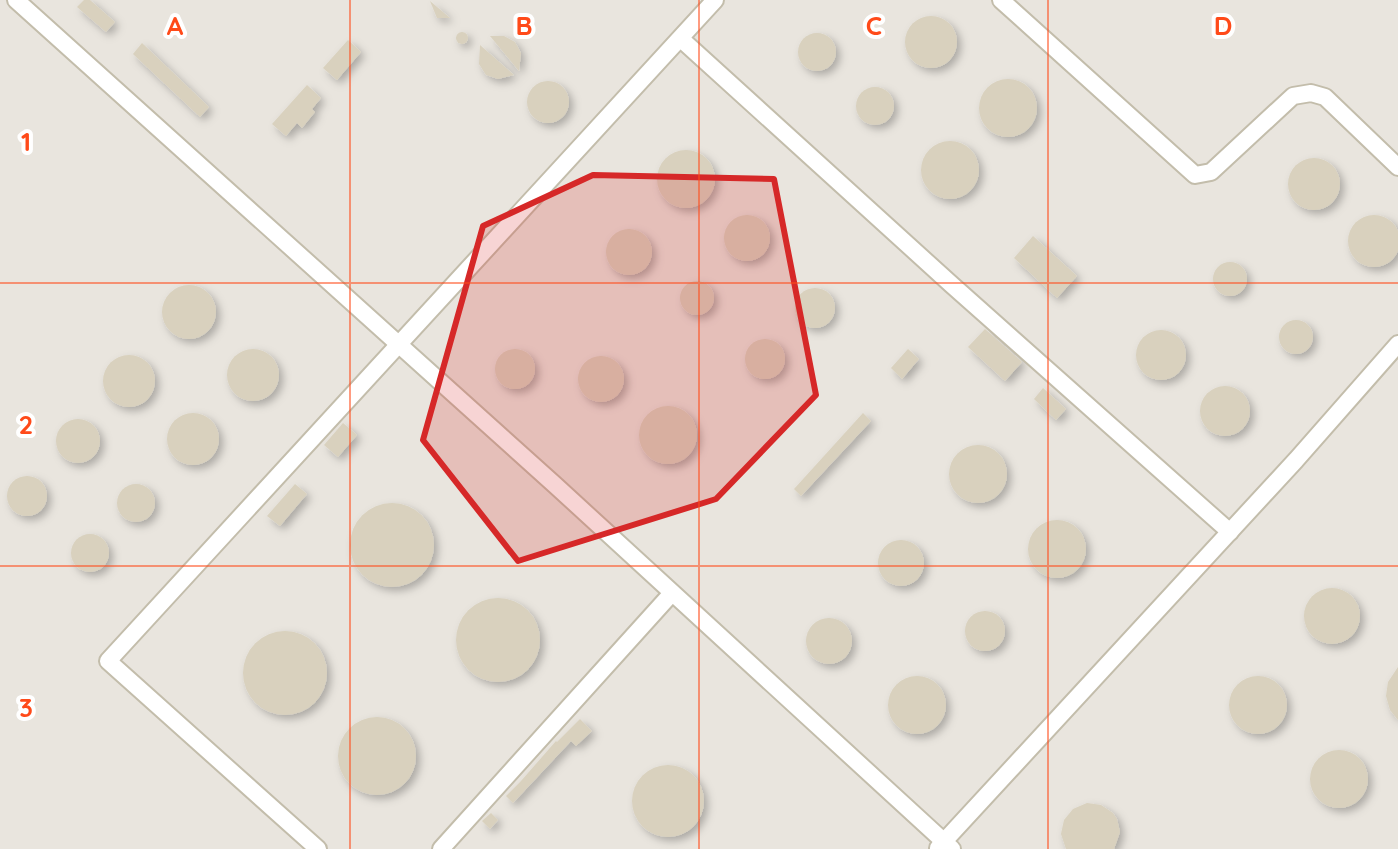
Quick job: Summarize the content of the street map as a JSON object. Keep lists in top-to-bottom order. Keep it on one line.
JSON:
{"grid":{"columns":["A","B","C","D"],"rows":["1","2","3"]}}
